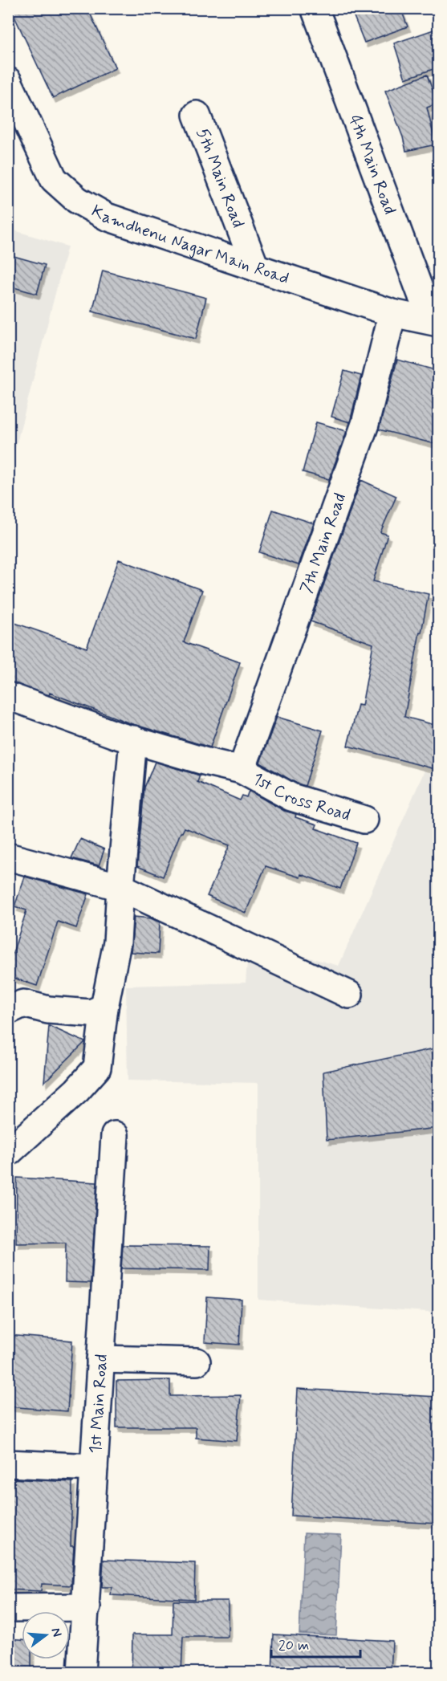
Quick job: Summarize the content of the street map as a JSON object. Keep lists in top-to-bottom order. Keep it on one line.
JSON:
{"streets":{"street":["4th Main Road","5th Main Road","Kamdhenu Nagar Main Road","7th Main Road","1st Cross Road","1st Main Road"]},"crossings":[["4th Main Road","Kamdhenu Nagar Main Road"],["5th Main Road","Kamdhenu Nagar Main Road"],["Kamdhenu Nagar Main Road","7th Main Road"],["7th Main Road","1st Cross Road"]],"scale_bar":"20 m","north":"right"}
